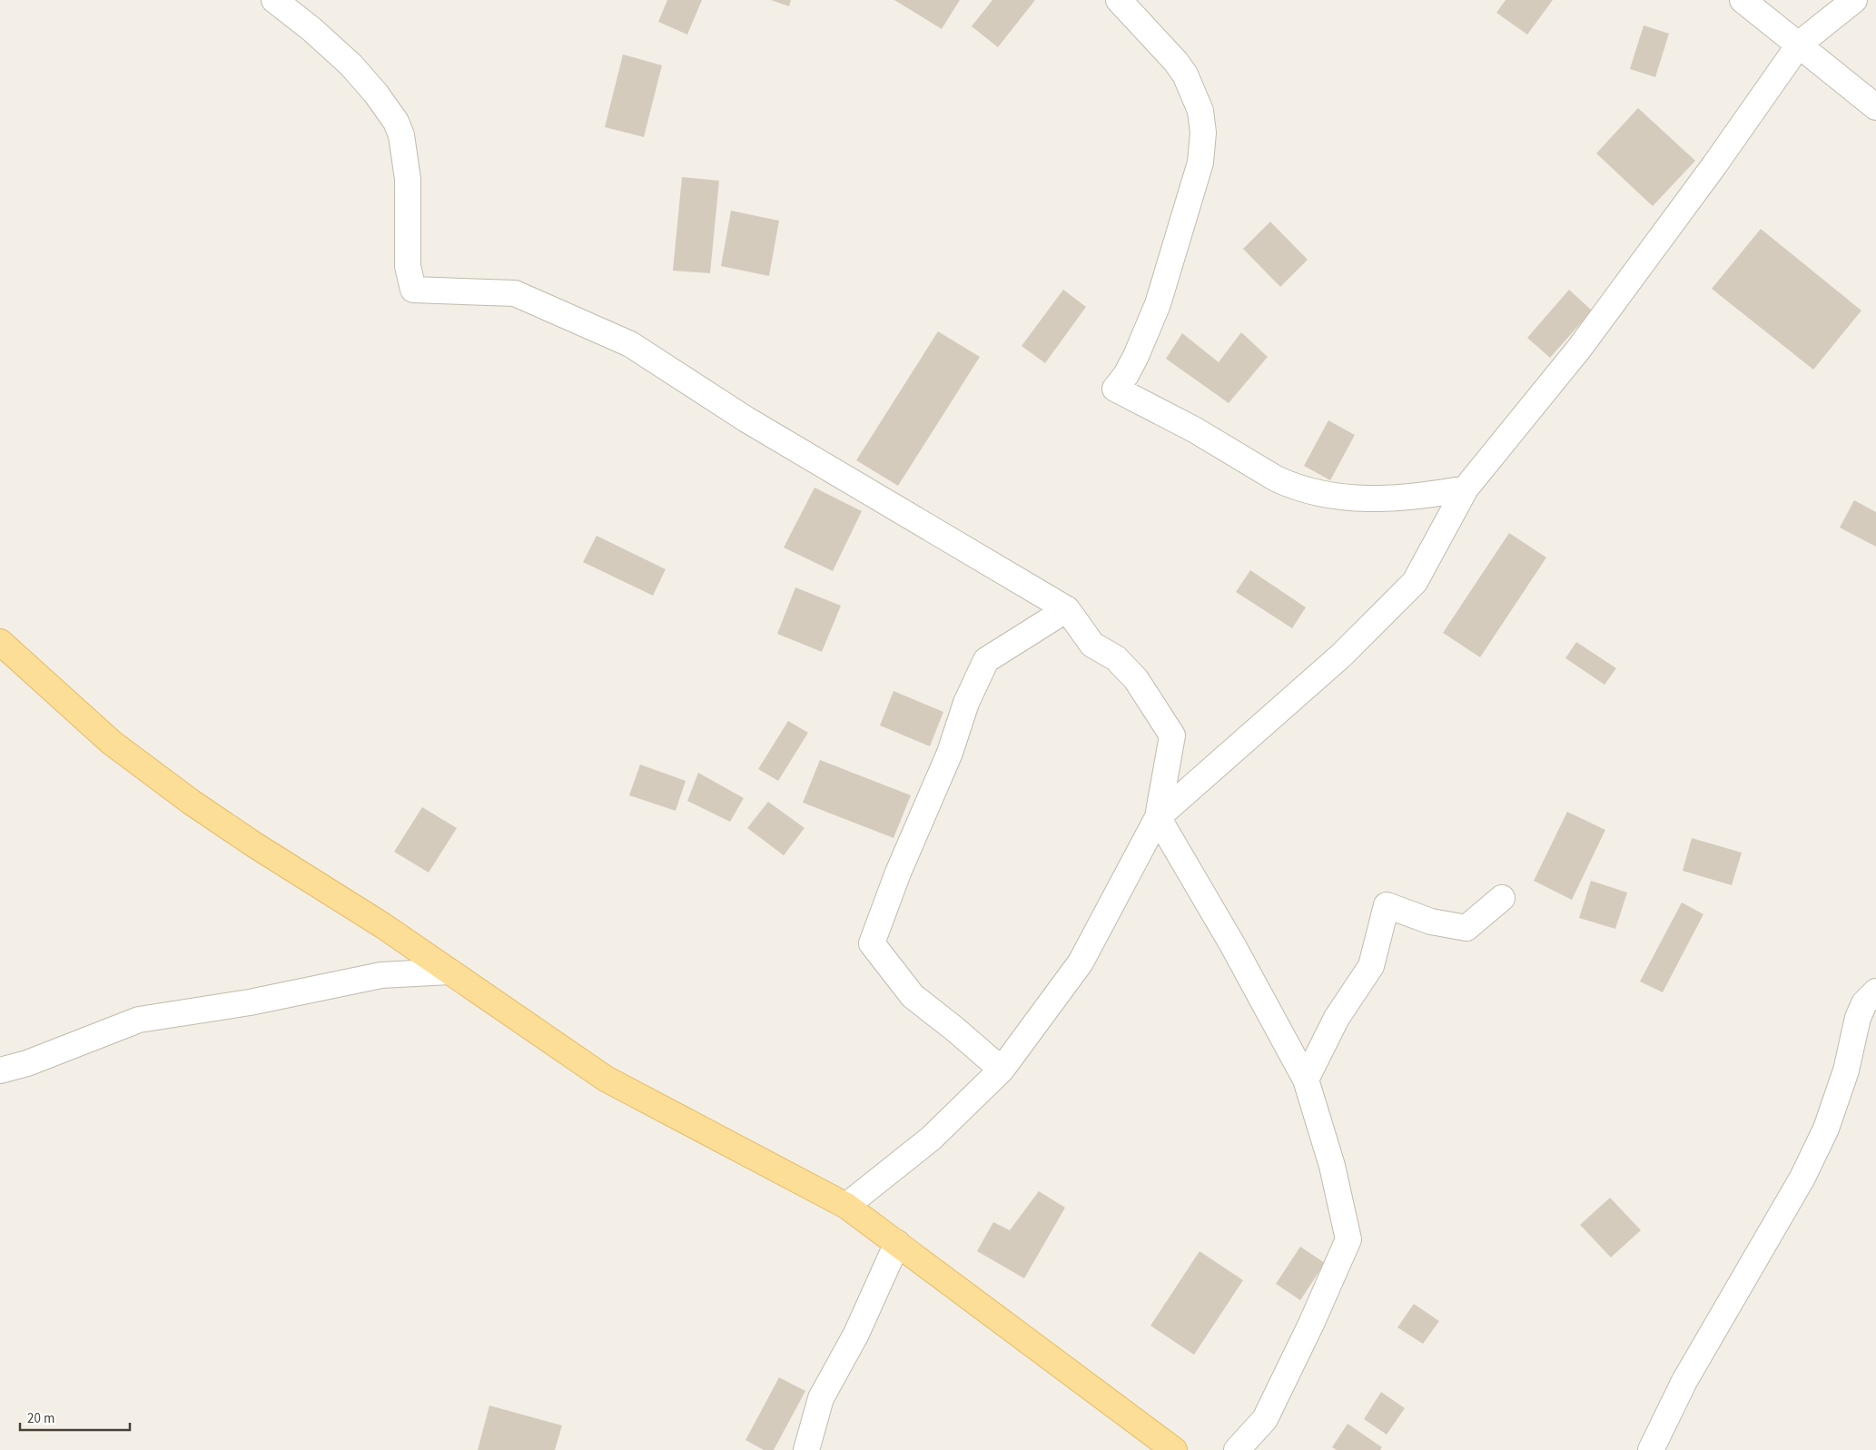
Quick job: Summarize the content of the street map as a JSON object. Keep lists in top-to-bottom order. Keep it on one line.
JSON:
{"scale_bar":"20 m"}
